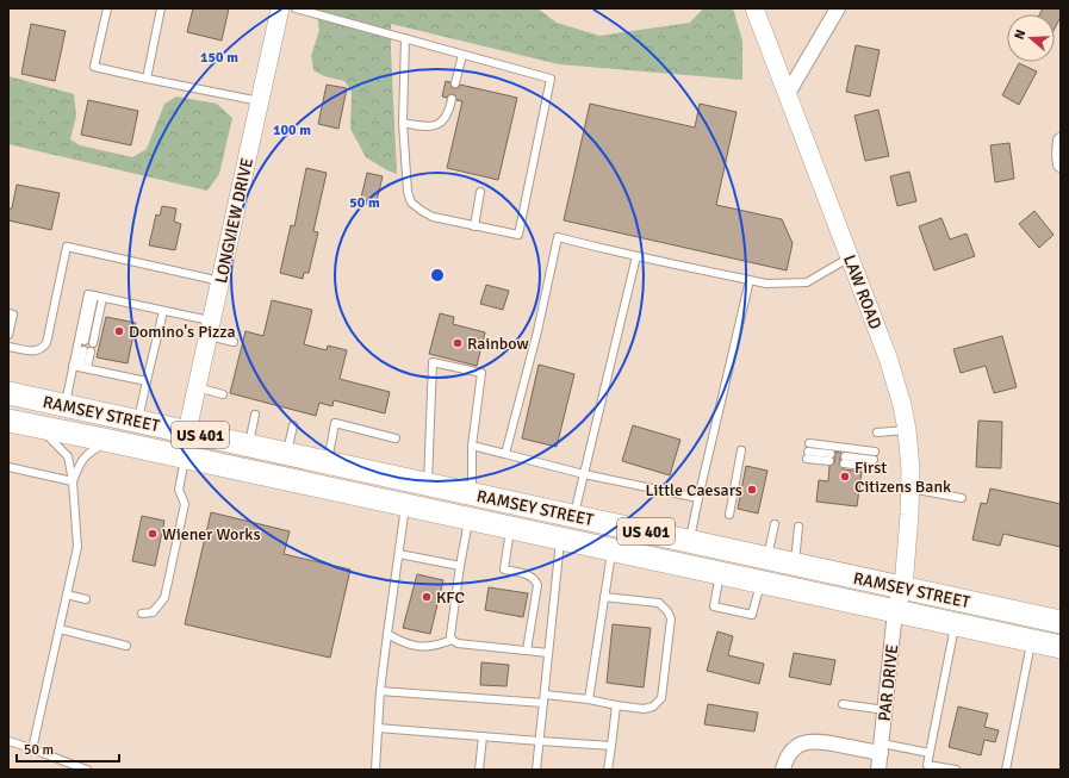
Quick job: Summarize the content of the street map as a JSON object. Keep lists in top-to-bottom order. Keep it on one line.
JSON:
{"streets":{"main road":["RAMSEY STREET","US 401"],"street":["LONGVIEW DRIVE","LAW ROAD","PAR DRIVE"]},"crossings":[["LONGVIEW DRIVE","RAMSEY STREET"],["LAW ROAD","RAMSEY STREET"],["LAW ROAD","PAR DRIVE"],["RAMSEY STREET","PAR DRIVE"]],"places":["Domino's Pizza","Rainbow","First Citizens Bank","Little Caesars","Wiener Works","KFC"],"scale_bar":"50 m","north":"left","rings":["150 m","100 m","50 m"]}
